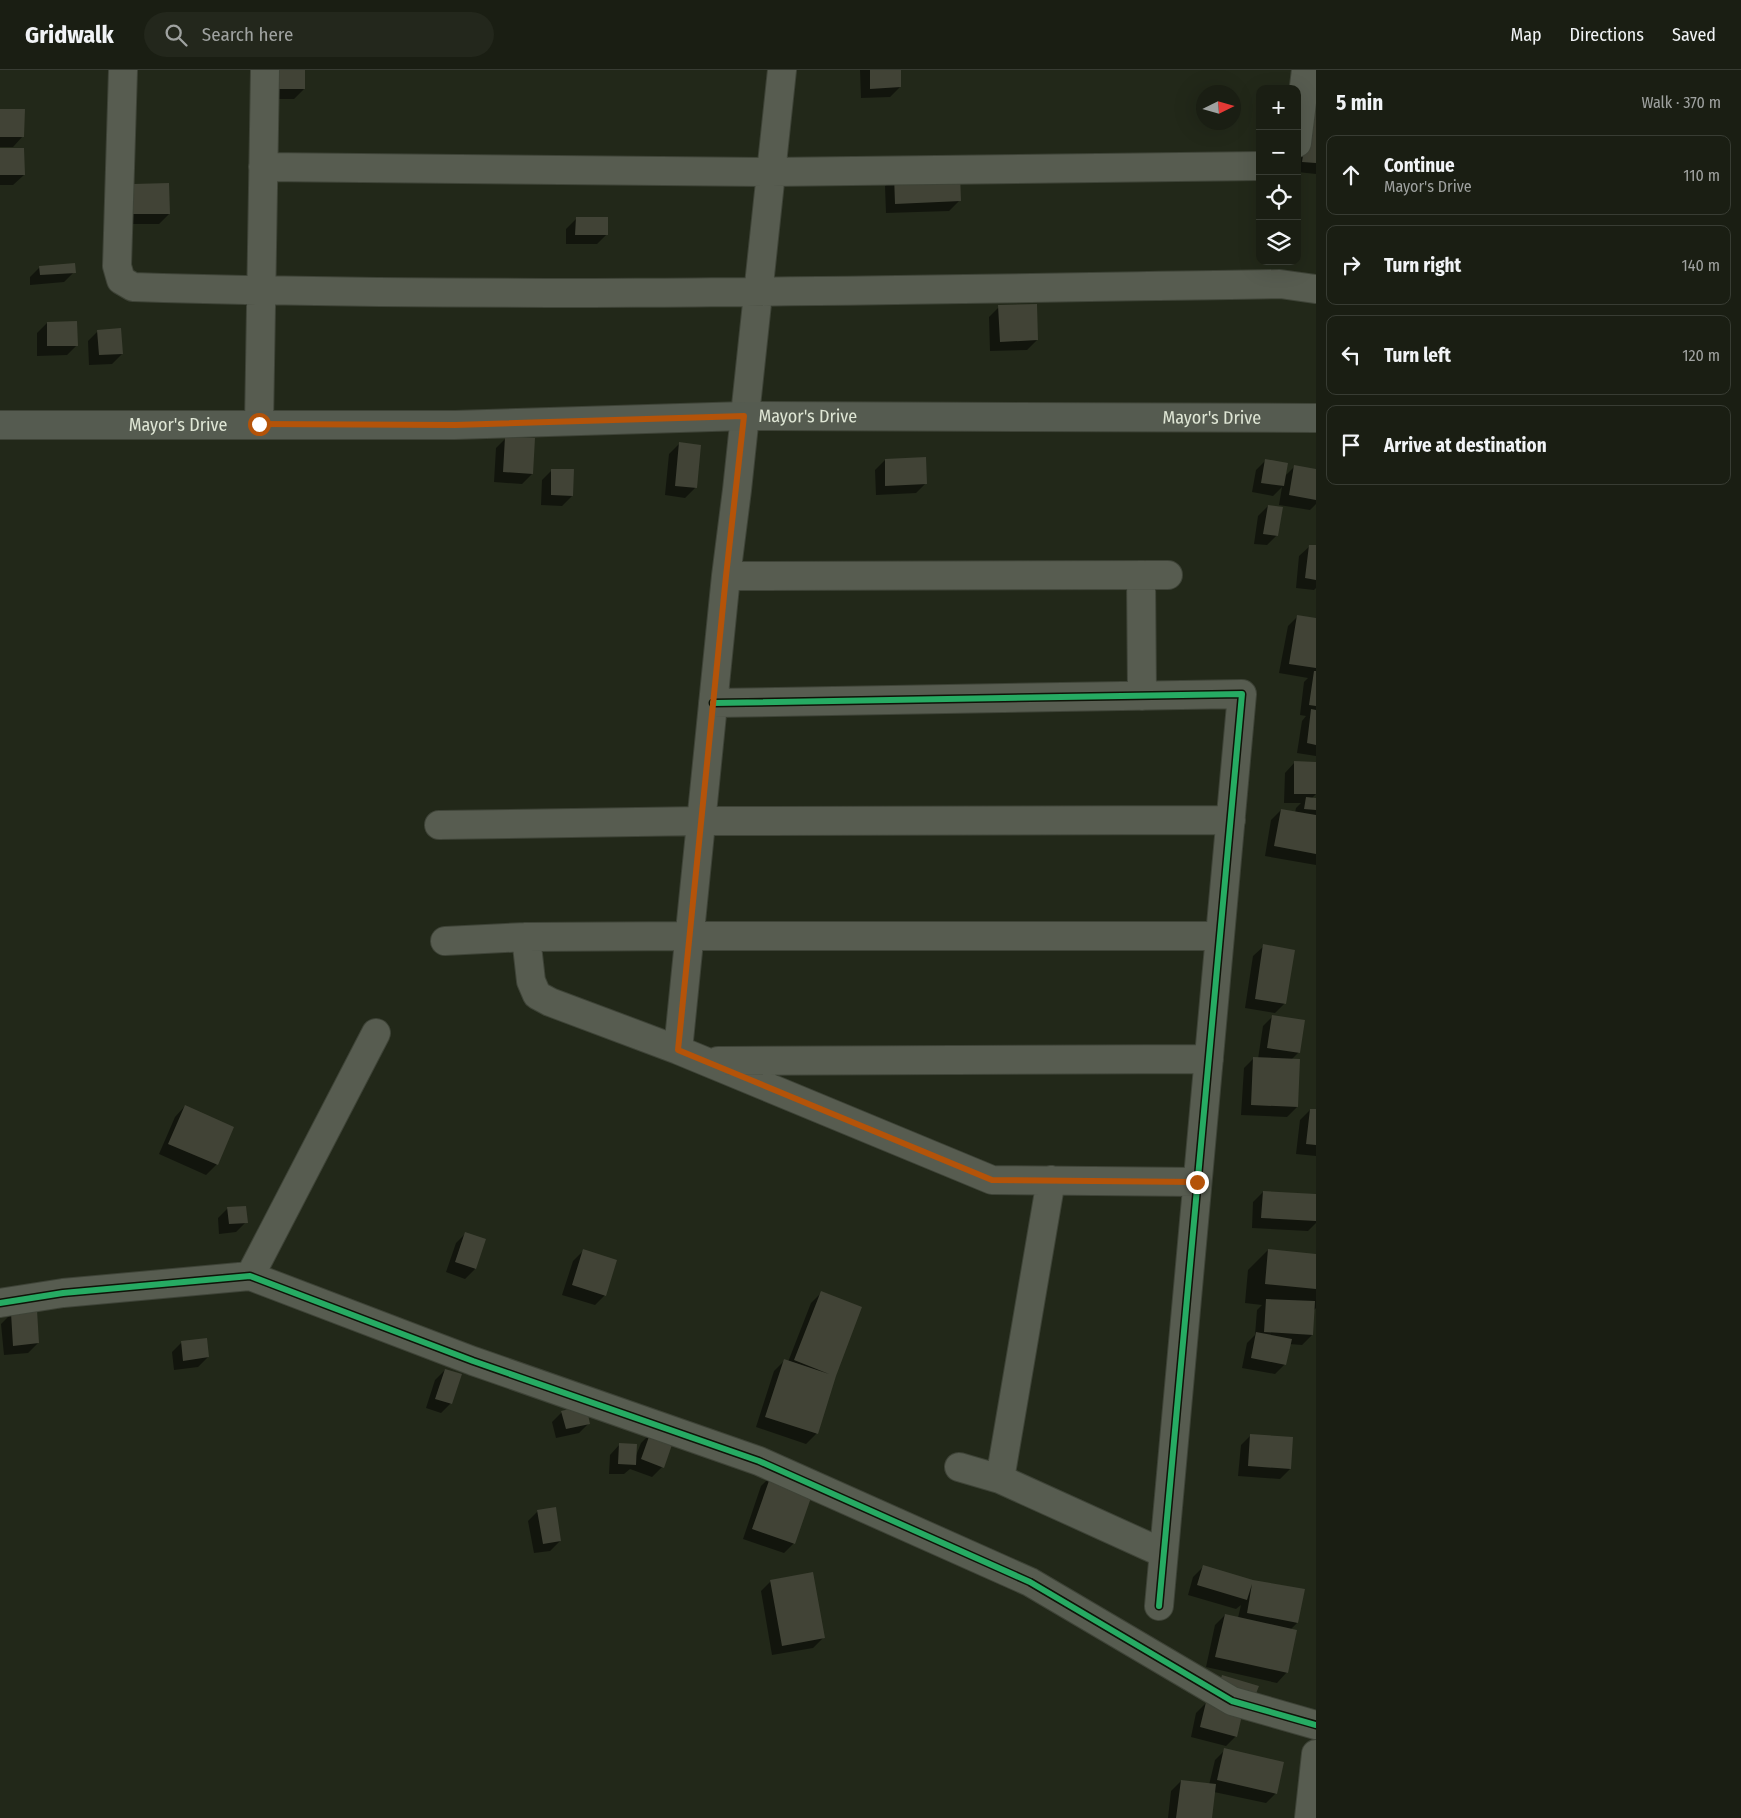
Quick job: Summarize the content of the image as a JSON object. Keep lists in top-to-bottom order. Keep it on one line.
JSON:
{"streets":{"street":["Mayor's Drive"]},"north":"right","page":{"header":"Gridwalk","search":"Search here","nav":["Map","Directions","Saved"],"heading":["5 min","Walk · 370 m"],"map_buttons":["+","−"],"list":[["Continue","Mayor's Drive","110 m"],["Turn right","140 m"],["Turn left","120 m"],"Arrive at destination"]}}
